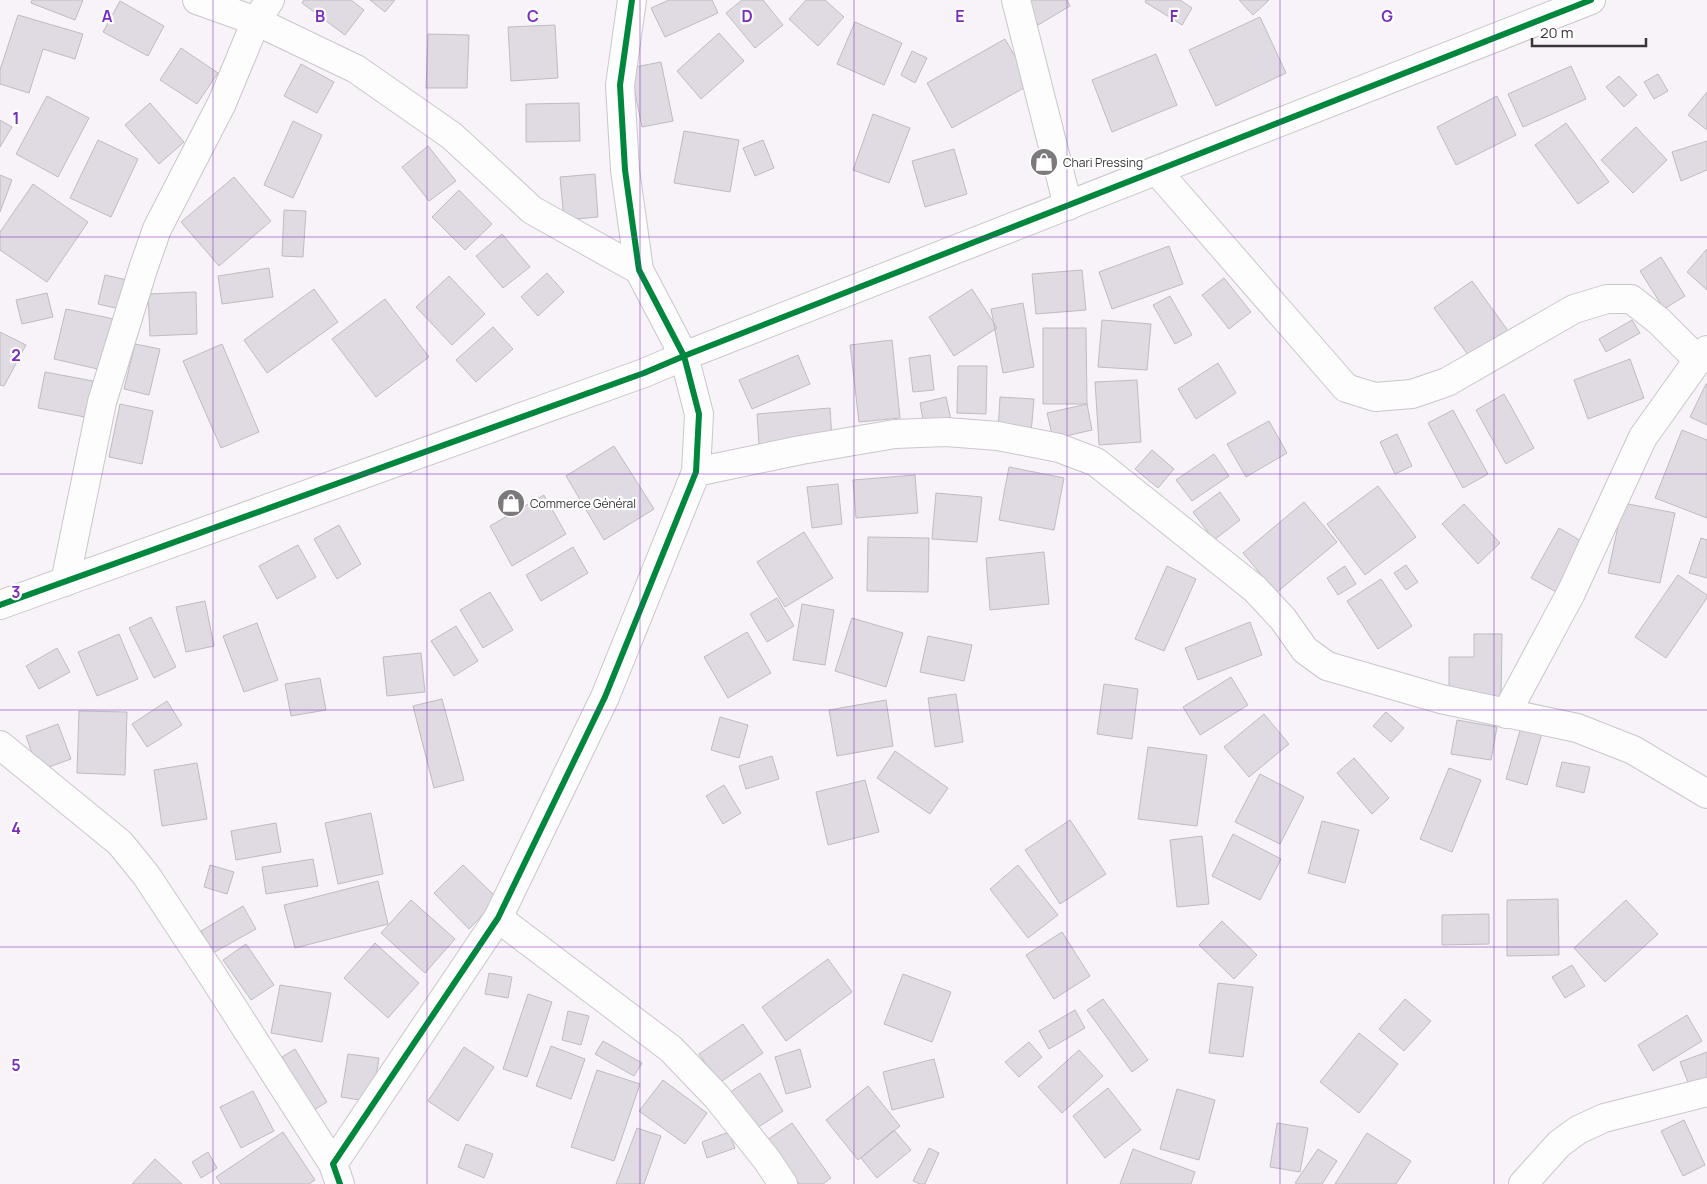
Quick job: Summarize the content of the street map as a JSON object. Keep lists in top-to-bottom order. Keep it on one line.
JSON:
{"places":{"shop":["Chari Pressing","Commerce Général"]},"scale_bar":"20 m","grid":{"columns":["A","B","C","D","E","F","G"],"rows":["1","2","3","4","5"]}}
